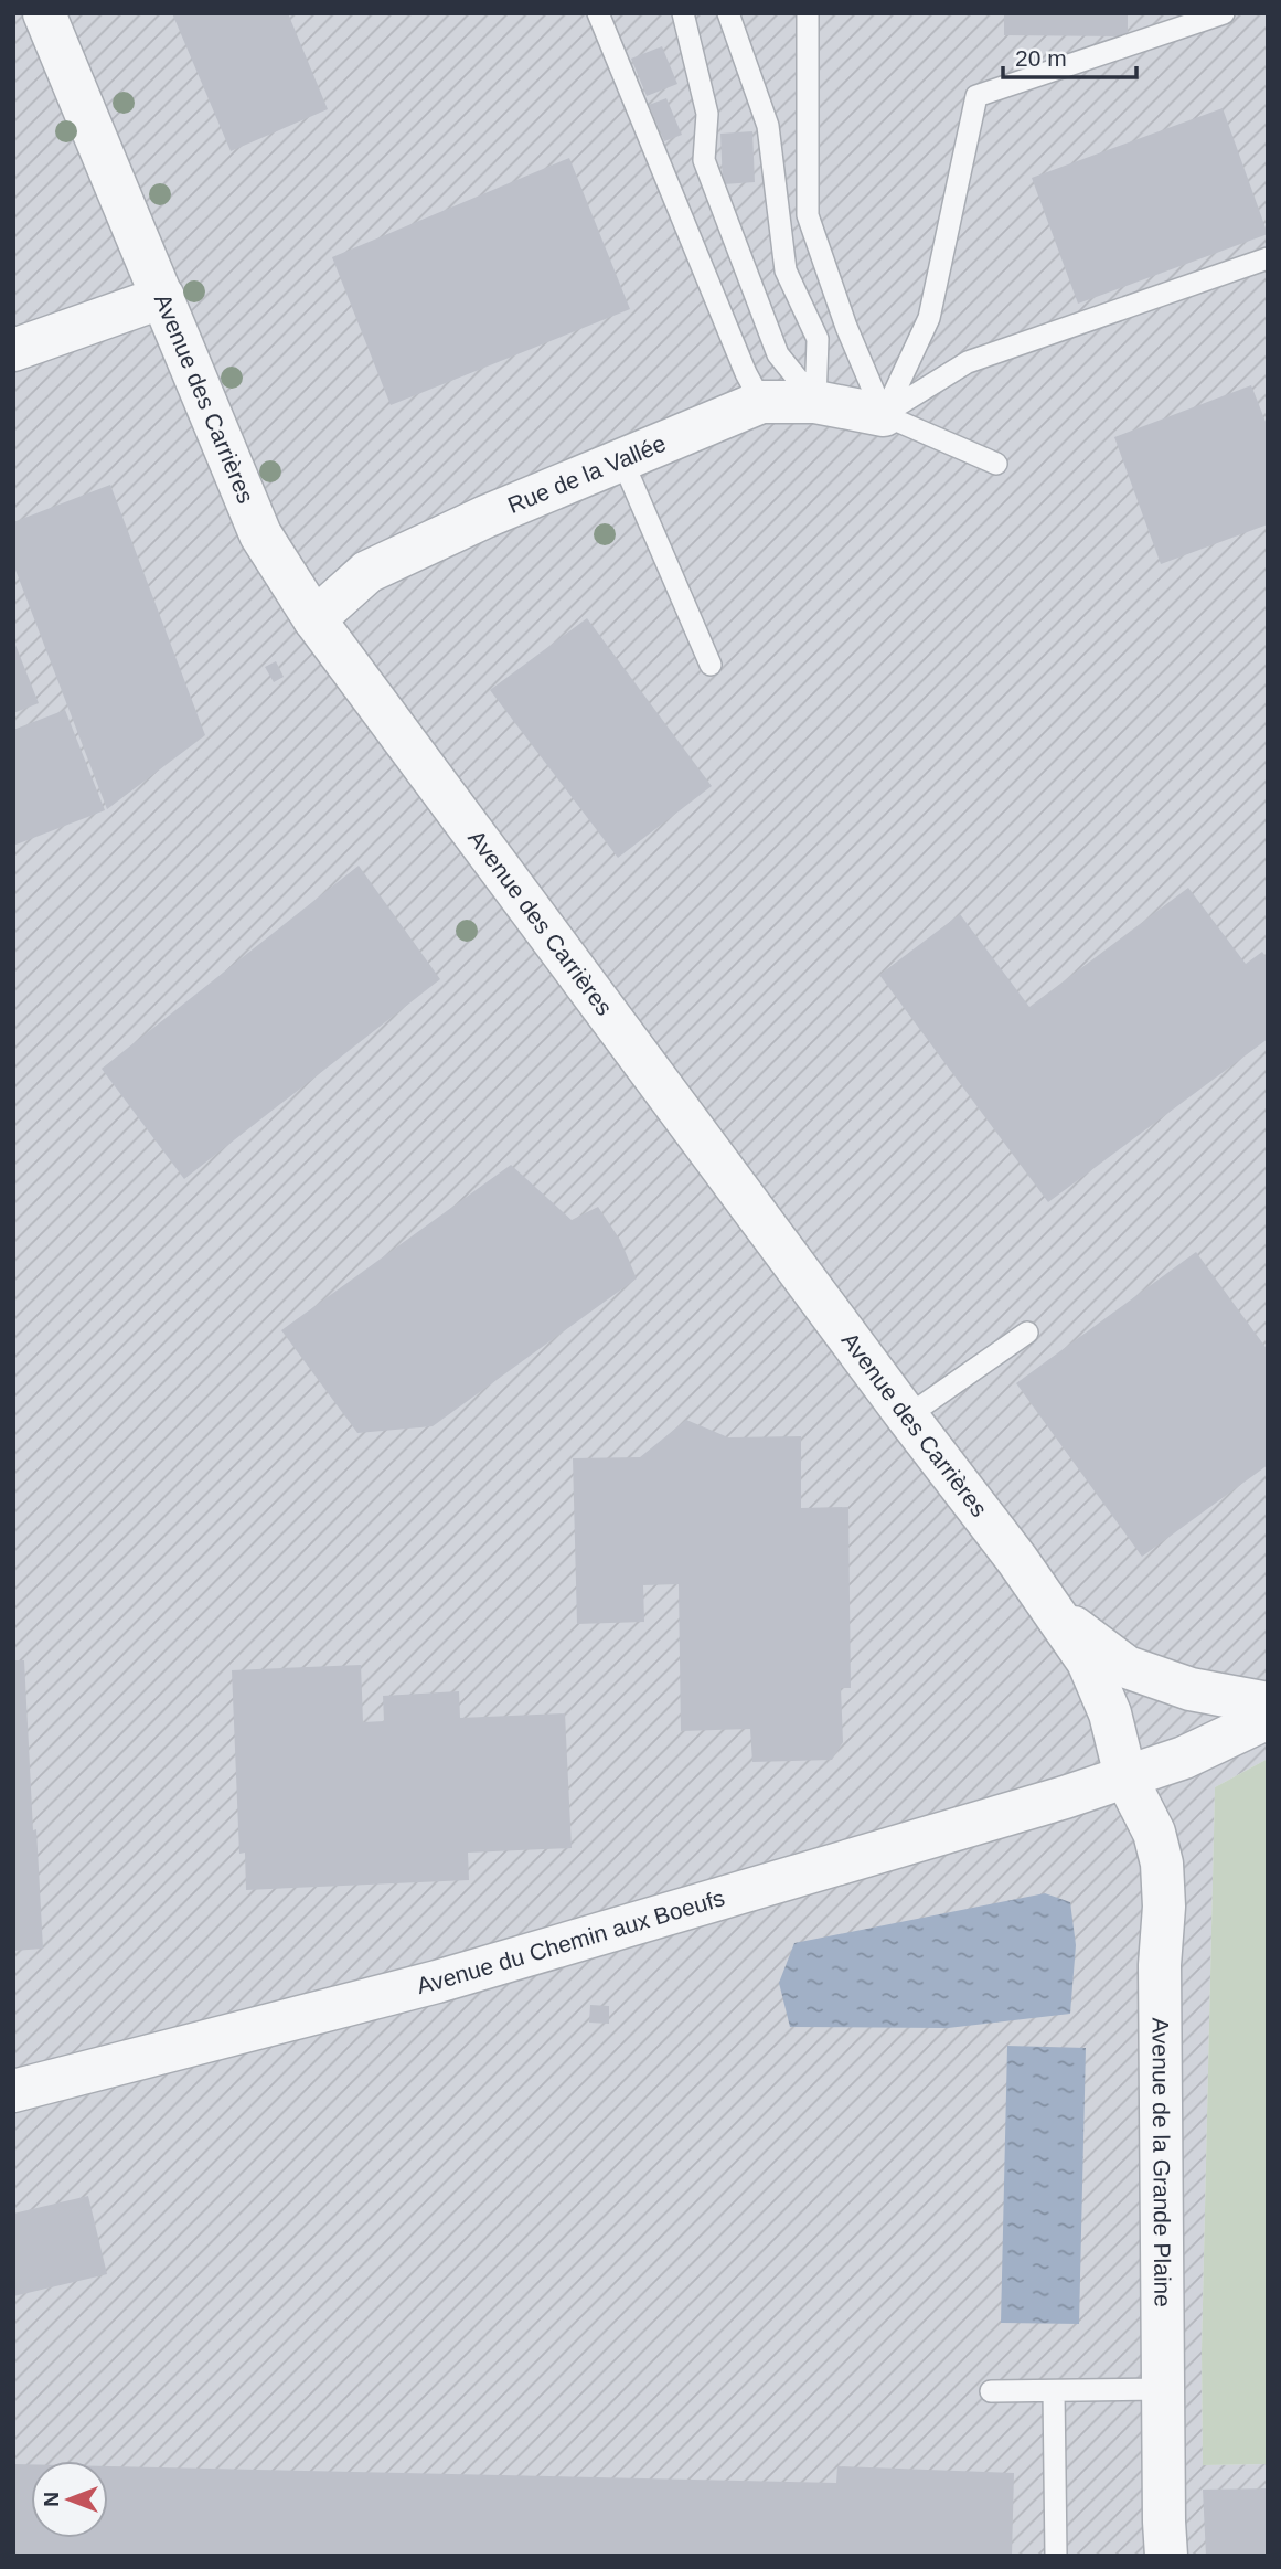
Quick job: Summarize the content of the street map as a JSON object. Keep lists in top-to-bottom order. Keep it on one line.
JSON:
{"streets":{"street":["Avenue des Carrières","Rue de la Vallée","Avenue du Chemin aux Boeufs","Avenue de la Grande Plaine"]},"crossings":[["Avenue des Carrières","Rue de la Vallée"],["Avenue des Carrières","Avenue du Chemin aux Boeufs"],["Avenue des Carrières","Avenue de la Grande Plaine"],["Avenue du Chemin aux Boeufs","Avenue de la Grande Plaine"]],"scale_bar":"20 m","north":"left"}
